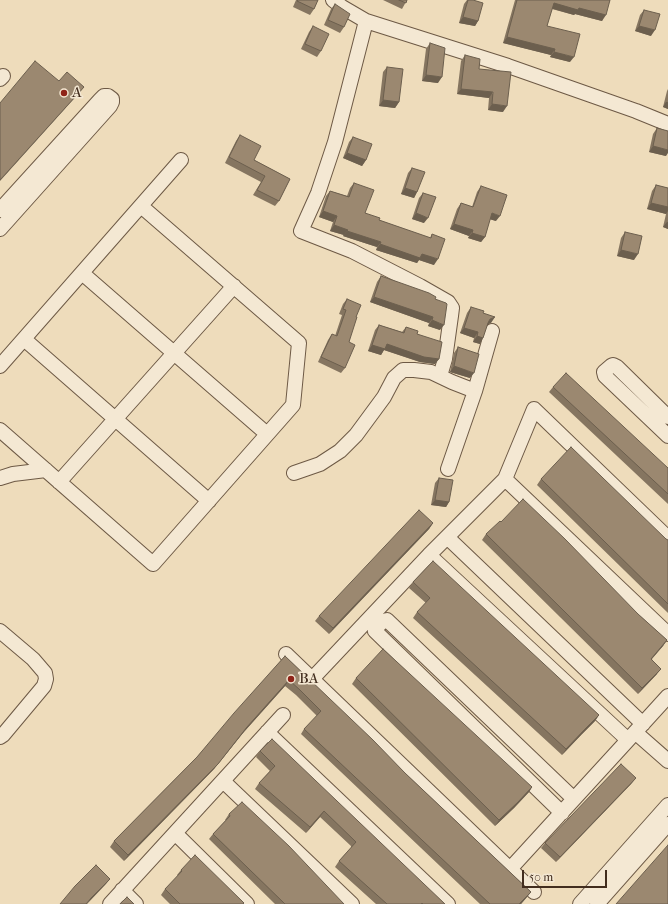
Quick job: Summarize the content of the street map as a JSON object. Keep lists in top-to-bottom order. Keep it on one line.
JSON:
{"places":["A","BA"],"scale_bar":"50 m"}
